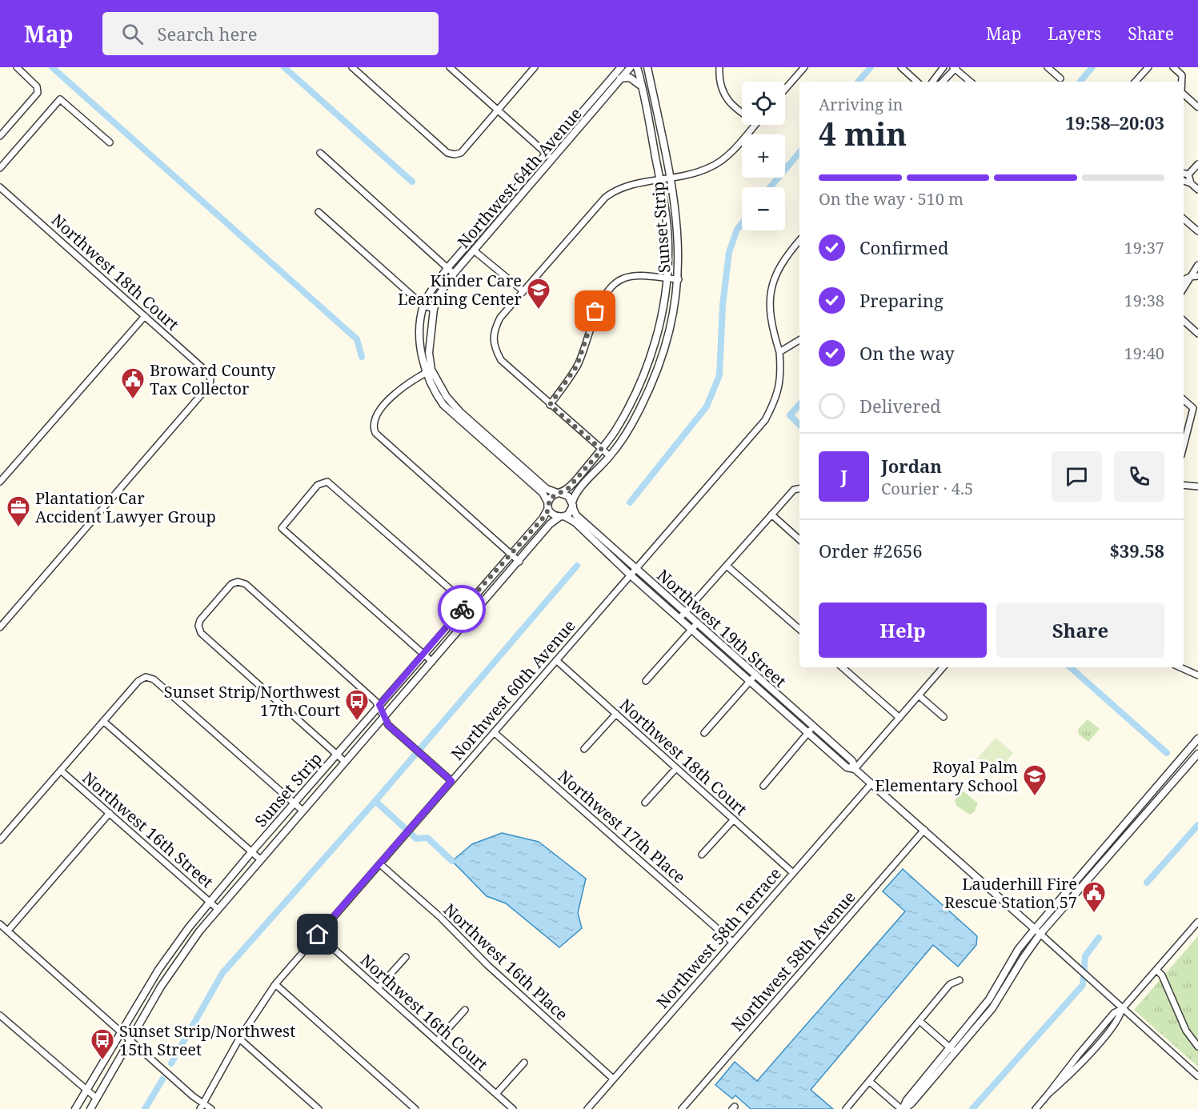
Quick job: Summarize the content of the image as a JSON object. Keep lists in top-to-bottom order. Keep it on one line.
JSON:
{"streets":{"street":["Northwest 64th Avenue","Sunset Strip","Northwest 18th Court","Northwest 19th Street","Northwest 60th Avenue","Northwest 17th Place","Northwest 16th Street","Northwest 58th Terrace","Northwest 58th Avenue","Northwest 16th Place","Northwest 16th Court"]},"crossings":[["Sunset Strip","Northwest 19th Street"],["Sunset Strip","Northwest 16th Street"],["Northwest 18th Court","Northwest 60th Avenue"],["Northwest 18th Court","Northwest 58th Terrace"],["Northwest 19th Street","Northwest 60th Avenue"],["Northwest 19th Street","Northwest 58th Terrace"],["Northwest 19th Street","Northwest 58th Avenue"],["Northwest 60th Avenue","Northwest 17th Place"],["Northwest 60th Avenue","Northwest 16th Place"],["Northwest 60th Avenue","Northwest 16th Court"],["Northwest 17th Place","Northwest 58th Terrace"],["Northwest 58th Terrace","Northwest 16th Place"]],"places":{"school or university":["Kinder Care Learning Center","Royal Palm Elementary School"],"public building":["Broward County Tax Collector","Lauderhill Fire Rescue Station 57"],"office":["Plantation Car Accident Lawyer Group"],"bus stop":["Sunset Strip/Northwest 17th Court","Sunset Strip/Northwest 15th Street"]},"page":{"header":"Map","search":"Search here","nav":["Map","Layers","Share"],"map_buttons":["+","−"],"heading":["4 min","Arriving in","19:58–20:03"],"panel":["Jordan","Courier · 4.5","Order #2656","$39.58"],"bar":"On the way · 510 m","list":[["Confirmed","19:37"],["Preparing","19:38"],["On the way","19:40"],"Delivered"],"round":"J","buttons":["Help","Share"]}}
